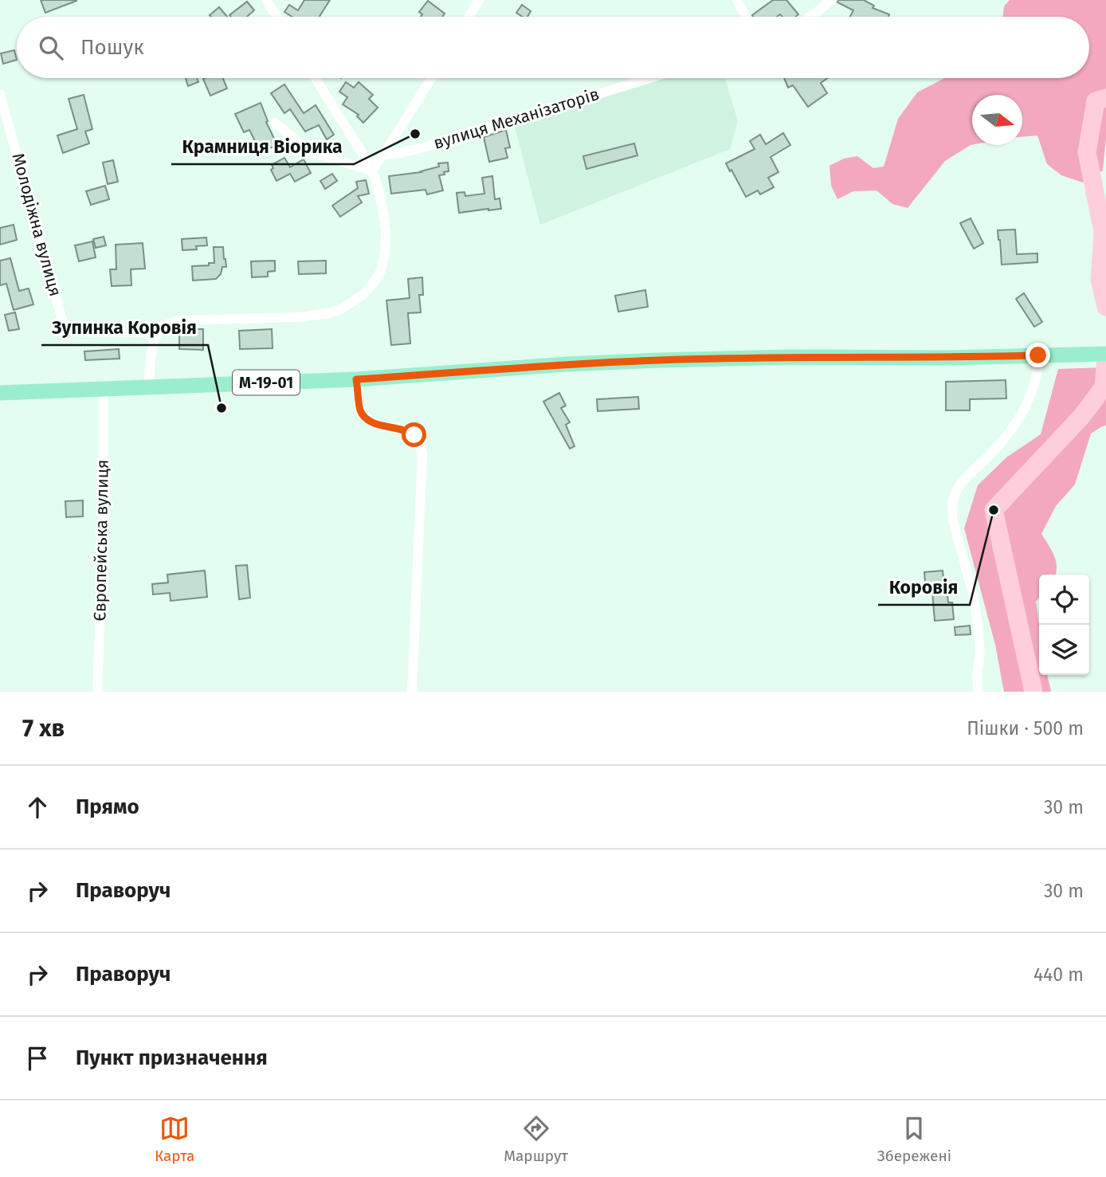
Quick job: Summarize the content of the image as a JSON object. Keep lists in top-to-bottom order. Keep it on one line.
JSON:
{"streets":{"main road":["М-19-01"],"street":["вулиця Механізаторів","Молодіжна вулиця","Європейська вулиця"]},"crossings":[["М-19-01","Європейська вулиця"]],"places":["Крамниця Віорика","Зупинка Коровія","Коровія"],"north":"right","page":{"search":"Пошук","heading":["7 хв","Пішки · 500 m"],"list":[["Прямо","30 m"],["Праворуч","30 m"],["Праворуч","440 m"],"Пункт призначення"],"nav":["Карта","Маршрут","Збережені"]}}
